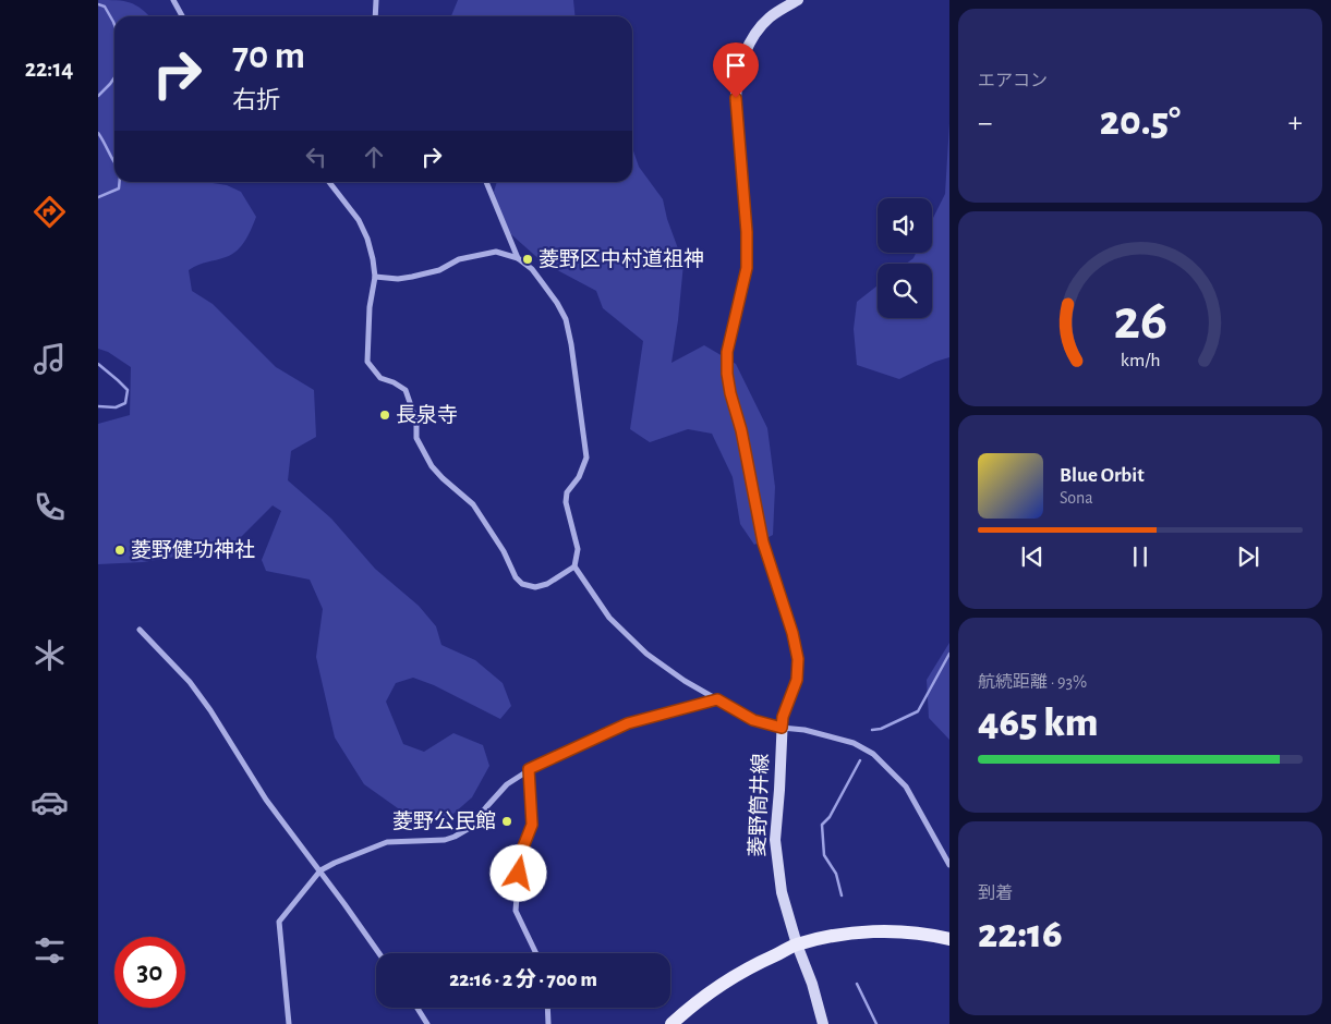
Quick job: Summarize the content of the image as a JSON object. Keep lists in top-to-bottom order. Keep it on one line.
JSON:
{"streets":{"main road":["菱野筒井線"]},"places":["菱野区中村道祖神","長泉寺","菱野健功神社","菱野公民館"],"page":{"tabs":"22:14","tile":["エアコン",["航続距離 · 93%","465 km"],["到着","22:16"]],"turn":["70 m","右折"],"heat":["−","20.5°","+"],"song":["Blue Orbit","Sona"],"limit":"30","trip":"22:16 · 2 分 · 700 m","gauge":["26","km/h"]}}
